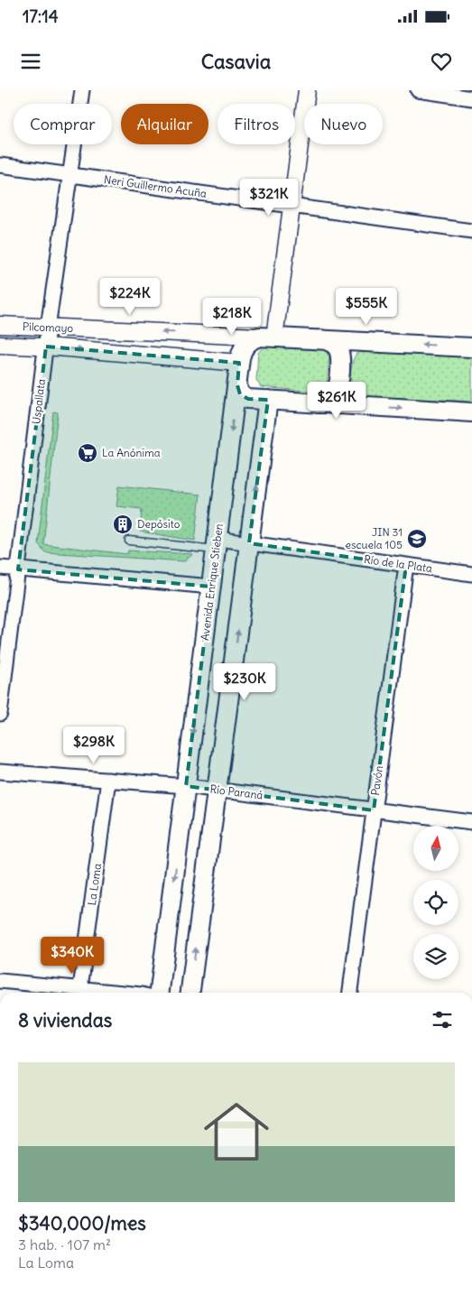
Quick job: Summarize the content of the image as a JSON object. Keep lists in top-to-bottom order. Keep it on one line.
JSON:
{"streets":{"main road":["Avenida Enrique Stieben"],"street":["Neri Guillermo Acuña","Pilcomayo","Uspallata","Río de la Plata","Pavón","Río Paraná","La Loma"]},"crossings":[["Neri Guillermo Acuña","Uspallata"],["Pilcomayo","Uspallata"],["Pilcomayo","Avenida Enrique Stieben"],["Río de la Plata","Avenida Enrique Stieben"],["Río de la Plata","Pavón"],["Avenida Enrique Stieben","Río Paraná"],["Pavón","Río Paraná"],["Río Paraná","La Loma"]],"places":{"supermarket":["La Anónima"],"building":["Depósito"],"school or university":["JIN 31 escuela 105"]},"north":"top","page":{"status":"17:14","header":"Casavia","chip":["Comprar","Alquilar","Filtros","Nuevo"],"price":["$321K","$224K","$555K","$218K","$261K","$230K","$298K","$340K"],"heading":"8 viviendas","list":[{"name":"$340,000/mes","note":"3 hab. · 107 m² · La Loma"}]}}
